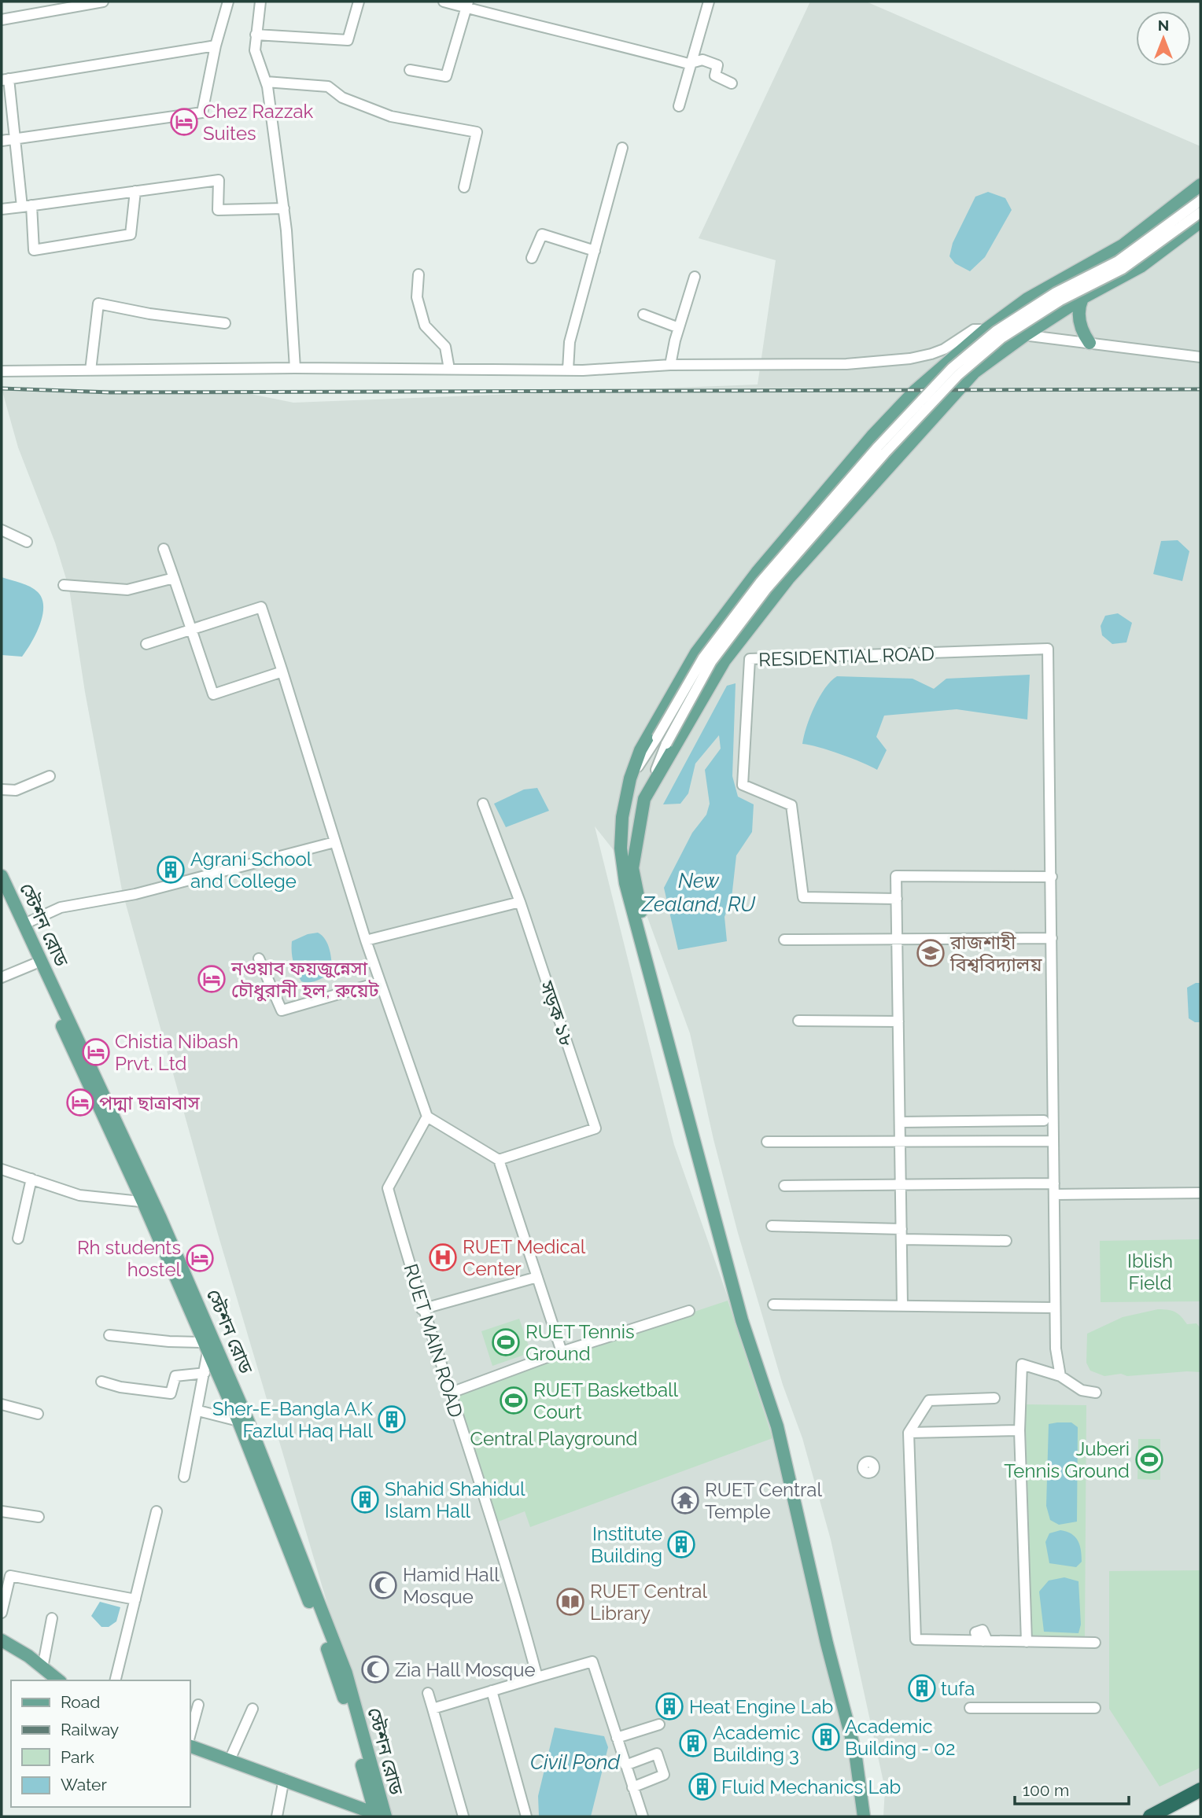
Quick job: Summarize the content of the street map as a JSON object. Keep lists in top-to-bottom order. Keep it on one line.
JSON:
{"streets":{"main road":["স্টেশন রোড"],"street":["RESIDENTIAL ROAD","সড়ক ১৮","RUET MAIN ROAD"]},"water":["New Zealand, RU","Civil Pond"],"parks":["Iblish Field","Central Playground"],"places":{"hotel":["Chez Razzak Suites","নওয়াব ফয়জুন্নেসা চৌধুরানী হল, রুয়েট","Chistia Nibash Prvt. Ltd","পদ্মা ছাত্রাবাস","Rh students hostel"],"building":["Agrani School and College","Sher-E-Bangla A.K Fazlul Haq Hall","Shahid Shahidul Islam Hall","Institute Building","tufa","Heat Engine Lab","Academic Building - 02","Academic Building 3","Fluid Mechanics Lab"],"school or university":["রাজশাহী বিশ্ববিদ্যালয়"],"hospital":["RUET Medical Center"],"sports":["RUET Tennis Ground","RUET Basketball Court","Juberi Tennis Ground"],"temple":["RUET Central Temple"],"mosque":["Hamid Hall Mosque","Zia Hall Mosque"],"library":["RUET Central Library"]},"legend":["Road","Railway","Park","Water"],"scale_bar":"100 m","north":"top"}
